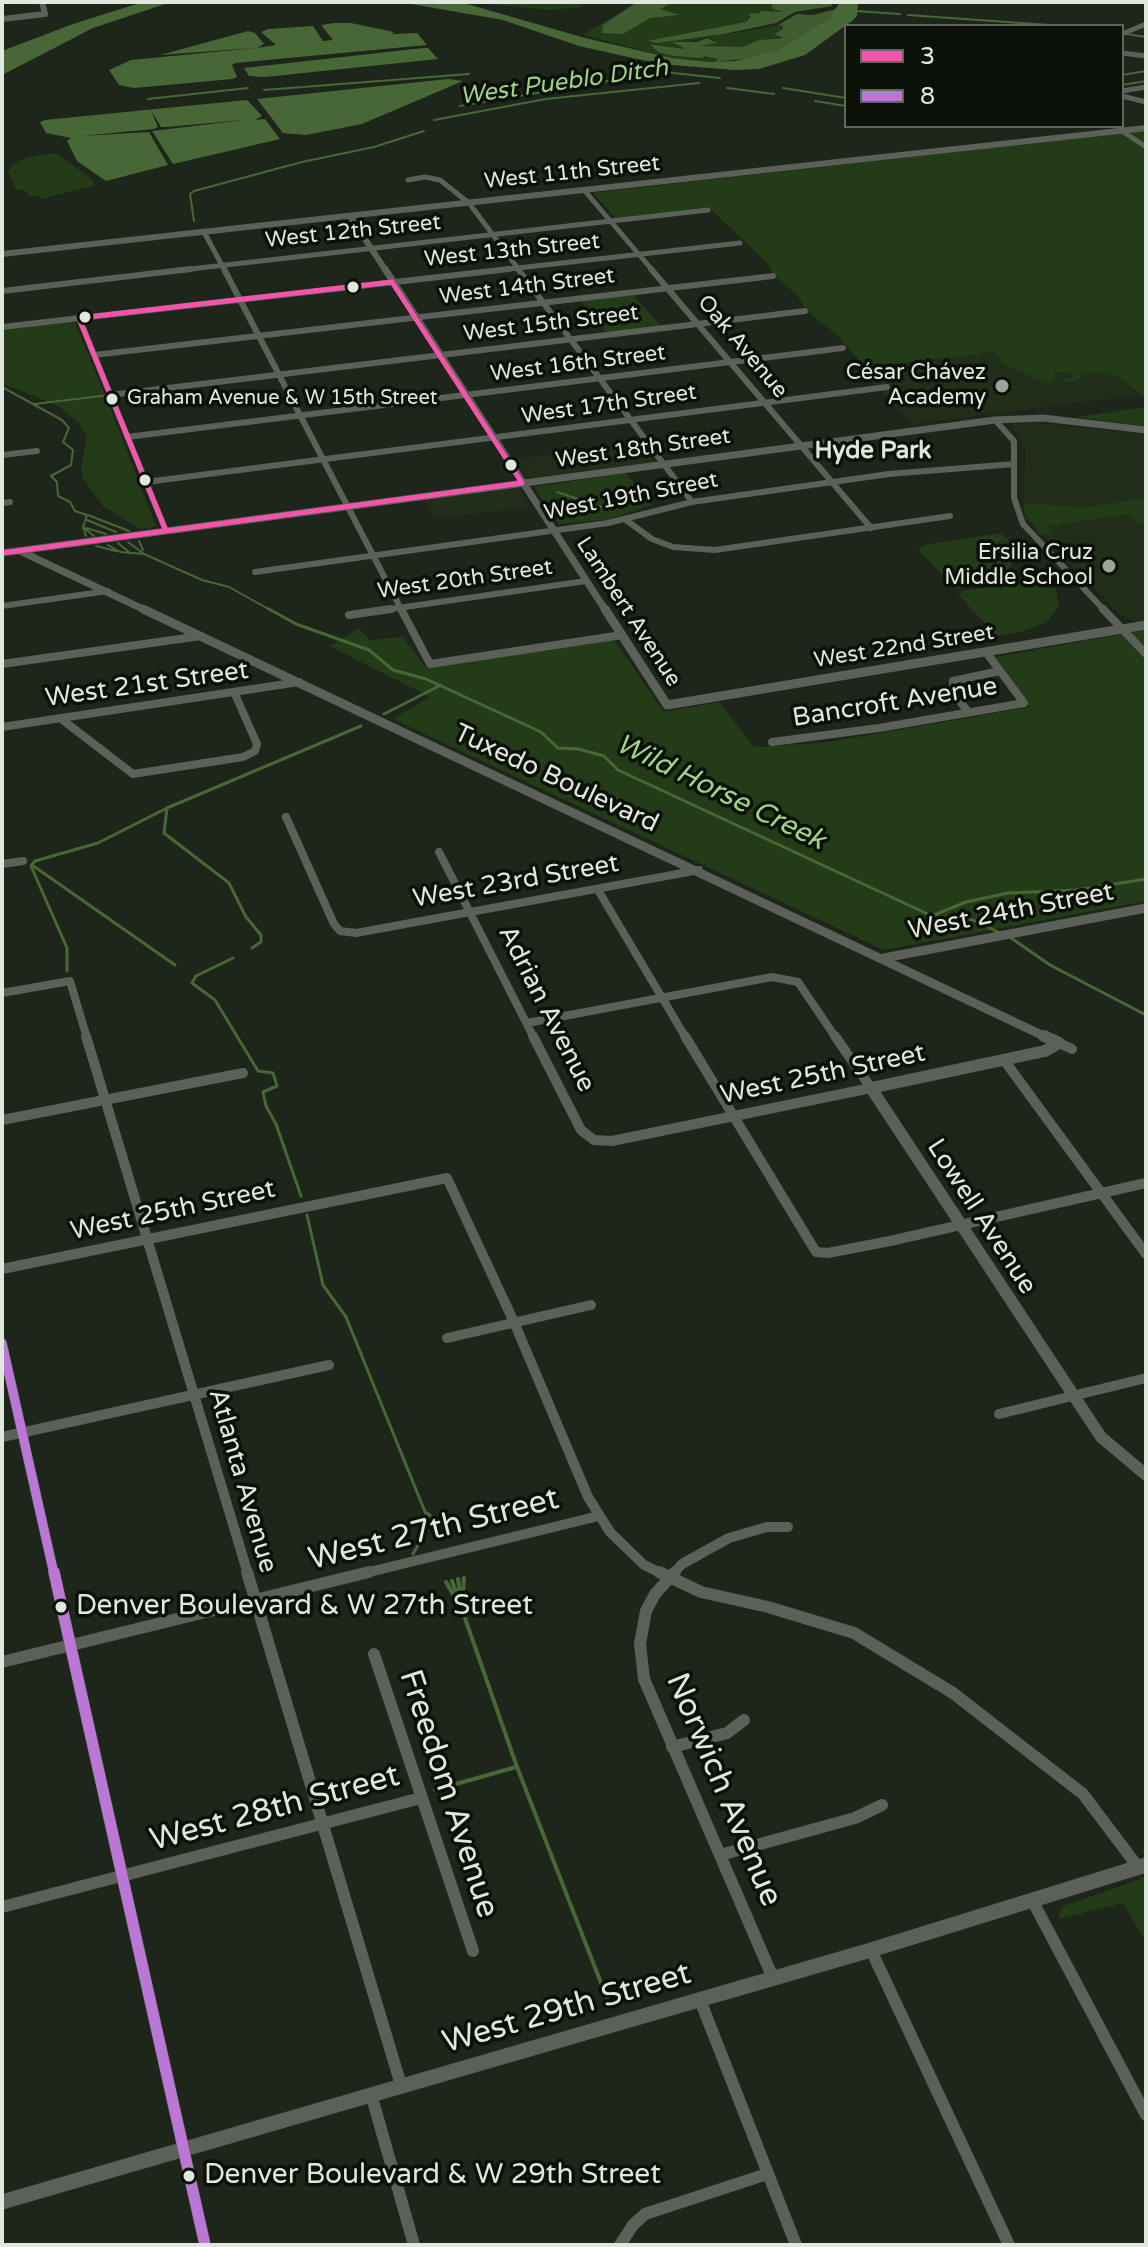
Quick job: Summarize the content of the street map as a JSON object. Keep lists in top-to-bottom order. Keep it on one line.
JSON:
{"streets":{"street":["West 11th Street","West 12th Street","West 13th Street","West 14th Street","West 15th Street","Oak Avenue","West 16th Street","West 17th Street","West 18th Street","West 19th Street","West 20th Street","Lambert Avenue","West 22nd Street","West 21st Street","Bancroft Avenue","Tuxedo Boulevard","West 23rd Street","West 24th Street","Adrian Avenue","West 25th Street","Lowell Avenue","Atlanta Avenue","West 27th Street","Norwich Avenue","Freedom Avenue","West 28th Street","West 29th Street"]},"crossings":[["West 11th Street","Oak Avenue"],["West 11th Street","Lambert Avenue"],["West 12th Street","Oak Avenue"],["West 12th Street","Lambert Avenue"],["West 13th Street","Oak Avenue"],["West 13th Street","Lambert Avenue"],["West 14th Street","Oak Avenue"],["West 14th Street","Lambert Avenue"],["West 15th Street","Oak Avenue"],["West 15th Street","Lambert Avenue"],["Oak Avenue","West 16th Street"],["Oak Avenue","West 17th Street"],["Oak Avenue","West 18th Street"],["Oak Avenue","West 19th Street"],["West 16th Street","Lambert Avenue"],["West 17th Street","Lambert Avenue"],["West 18th Street","Lambert Avenue"],["West 18th Street","Tuxedo Boulevard"],["West 19th Street","Lambert Avenue"],["West 20th Street","Lambert Avenue"],["Lambert Avenue","West 22nd Street"],["West 21st Street","Tuxedo Boulevard"],["Tuxedo Boulevard","West 23rd Street"],["Tuxedo Boulevard","West 24th Street"],["Tuxedo Boulevard","West 25th Street"],["West 23rd Street","Adrian Avenue"],["Adrian Avenue","West 25th Street"],["West 25th Street","Lowell Avenue"],["West 25th Street","Atlanta Avenue"],["Atlanta Avenue","West 27th Street"],["Atlanta Avenue","West 28th Street"],["Atlanta Avenue","West 29th Street"],["Norwich Avenue","West 29th Street"],["Freedom Avenue","West 28th Street"]],"districts":["Hyde Park"],"water":["West Pueblo Ditch","Wild Horse Creek"],"places":["César Chávez Academy","Graham Avenue & W 15th Street","Ersilia Cruz Middle School","Denver Boulevard & W 27th Street","Denver Boulevard & W 29th Street"],"lines":["transit line 3","transit line 8"],"legend":["3","8"]}
